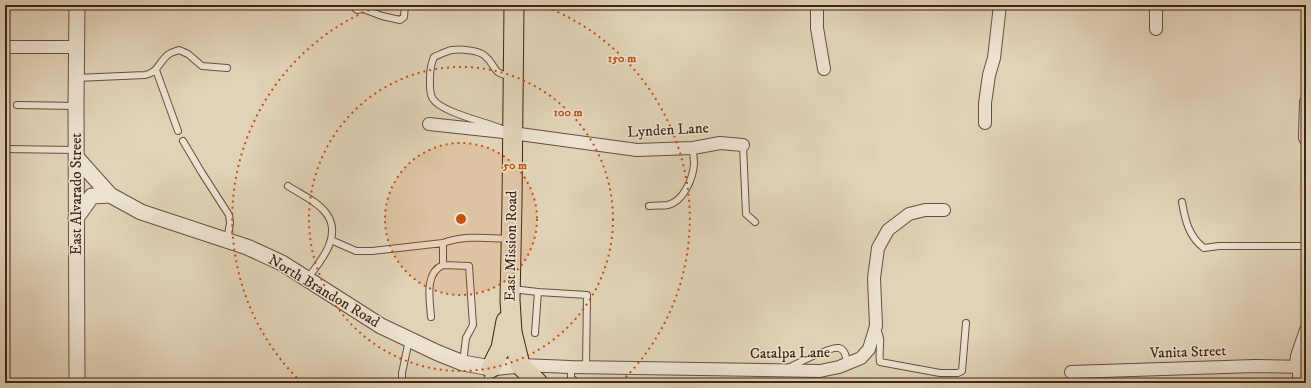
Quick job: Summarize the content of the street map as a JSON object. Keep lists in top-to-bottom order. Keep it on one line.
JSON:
{"streets":{"main road":["East Mission Road"],"street":["Lynden Lane","East Alvarado Street","North Brandon Road","Vanita Street","Catalpa Lane"]},"crossings":[["Lynden Lane","East Mission Road"],["East Alvarado Street","North Brandon Road"],["East Mission Road","North Brandon Road"],["East Mission Road","Catalpa Lane"],["North Brandon Road","Catalpa Lane"]],"rings":["150 m","100 m","50 m"]}
